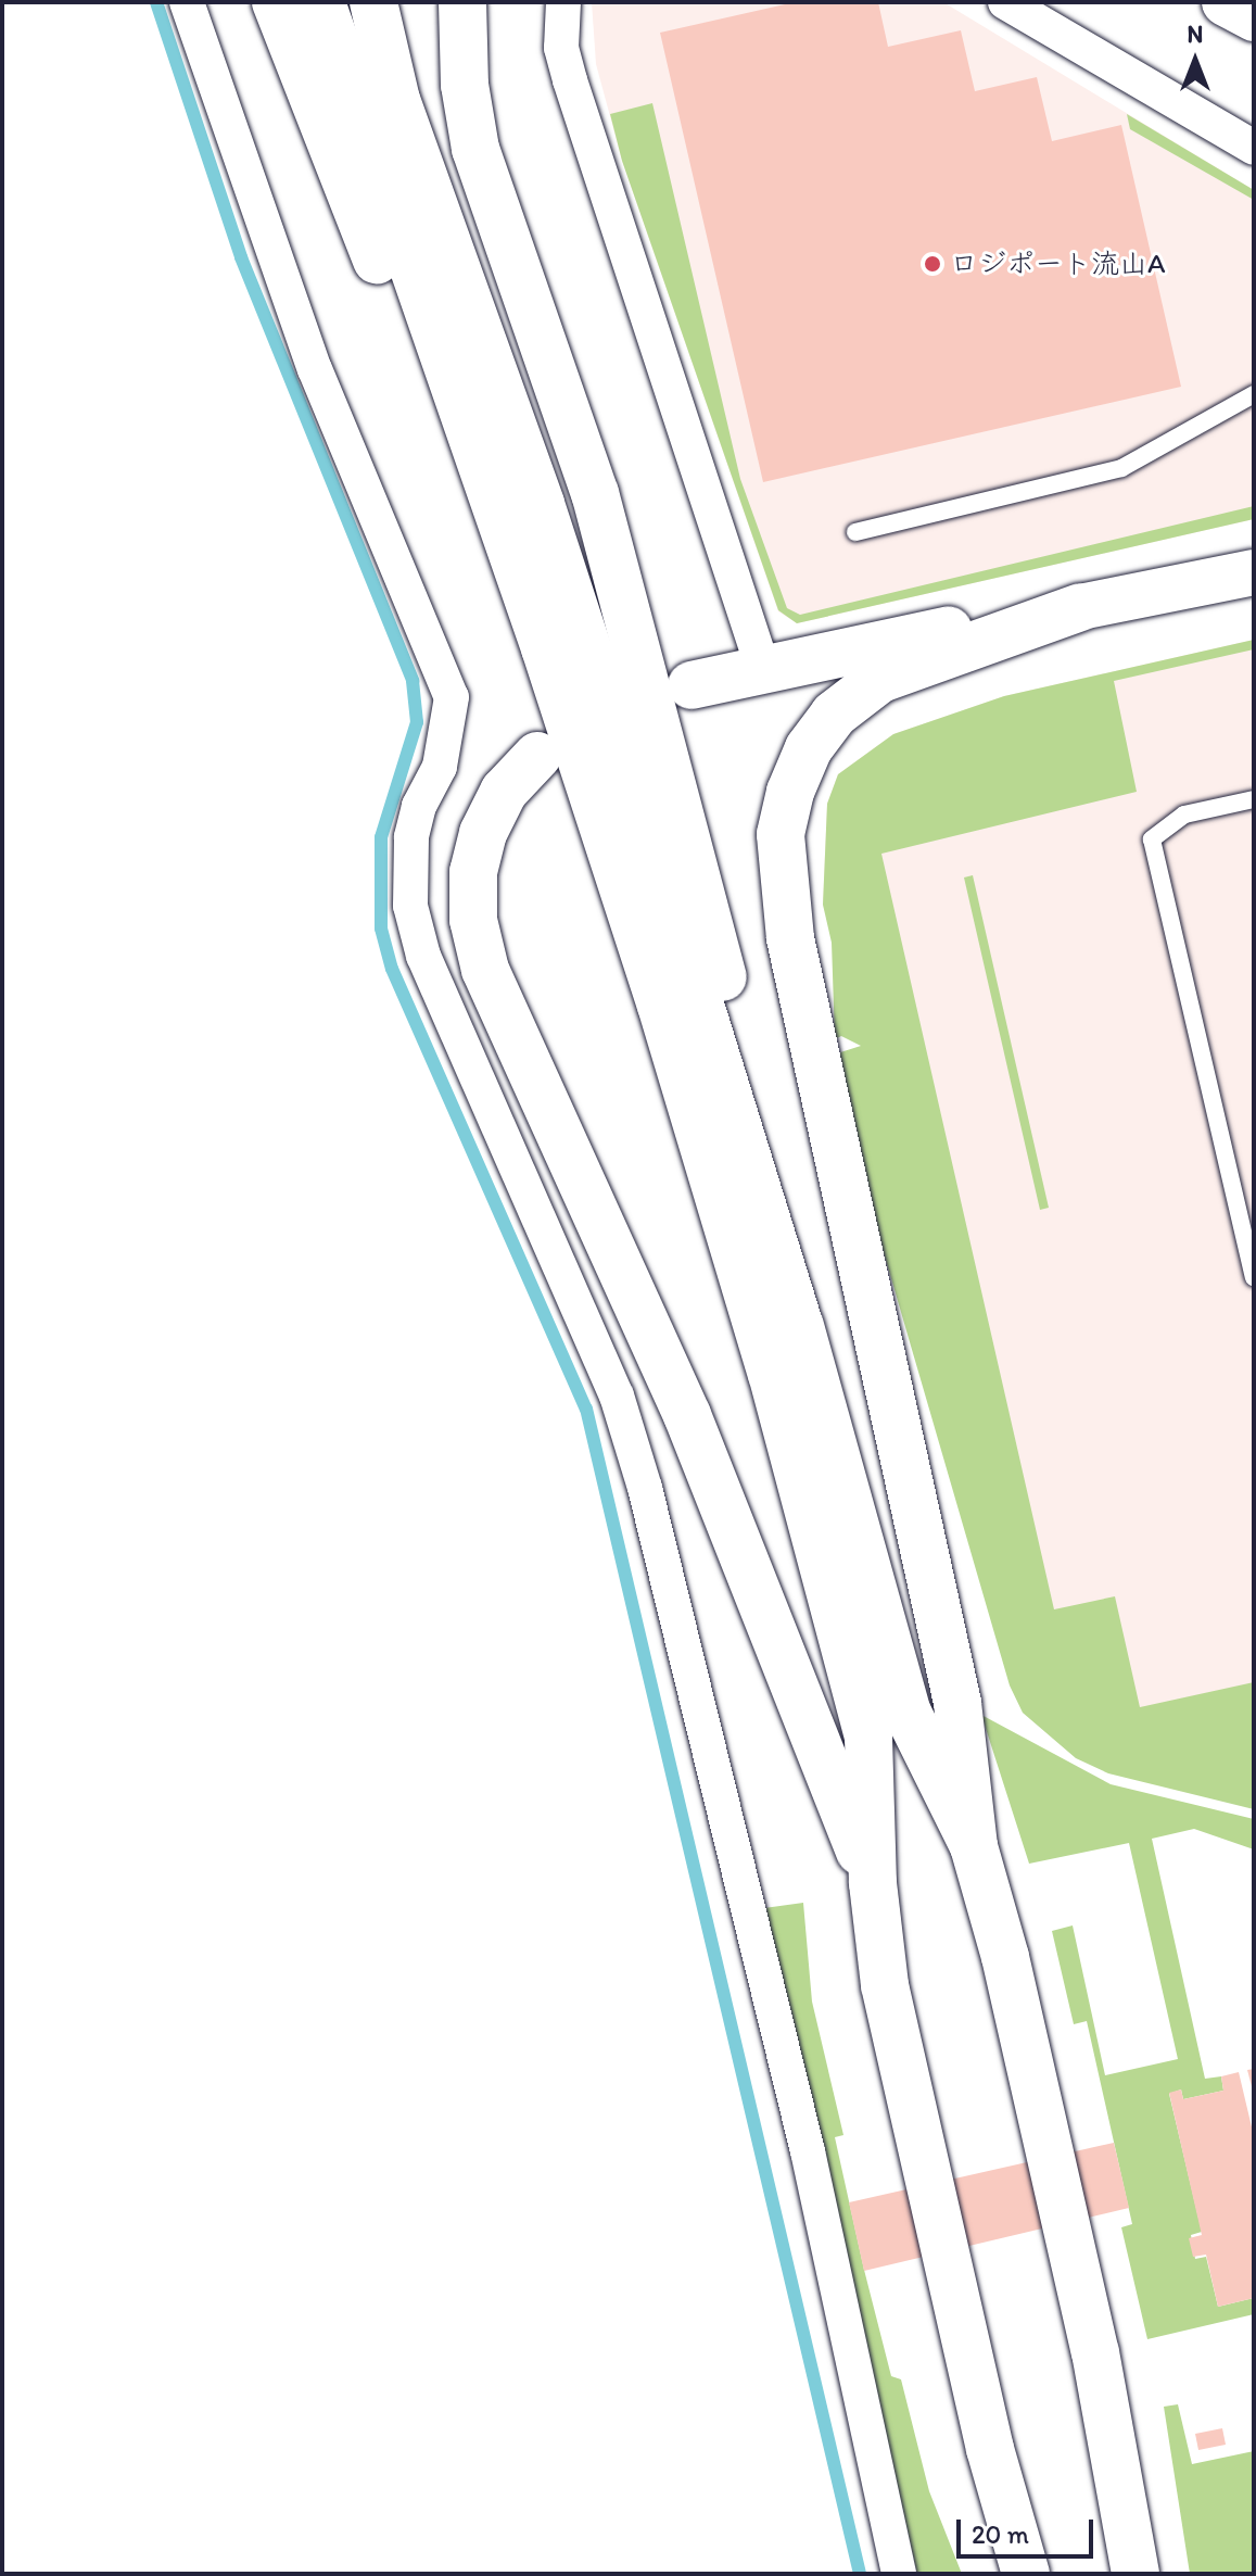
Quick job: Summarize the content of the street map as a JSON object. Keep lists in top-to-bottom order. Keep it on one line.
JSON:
{"places":["ロジポート流山A"],"scale_bar":"20 m","north":"top"}
